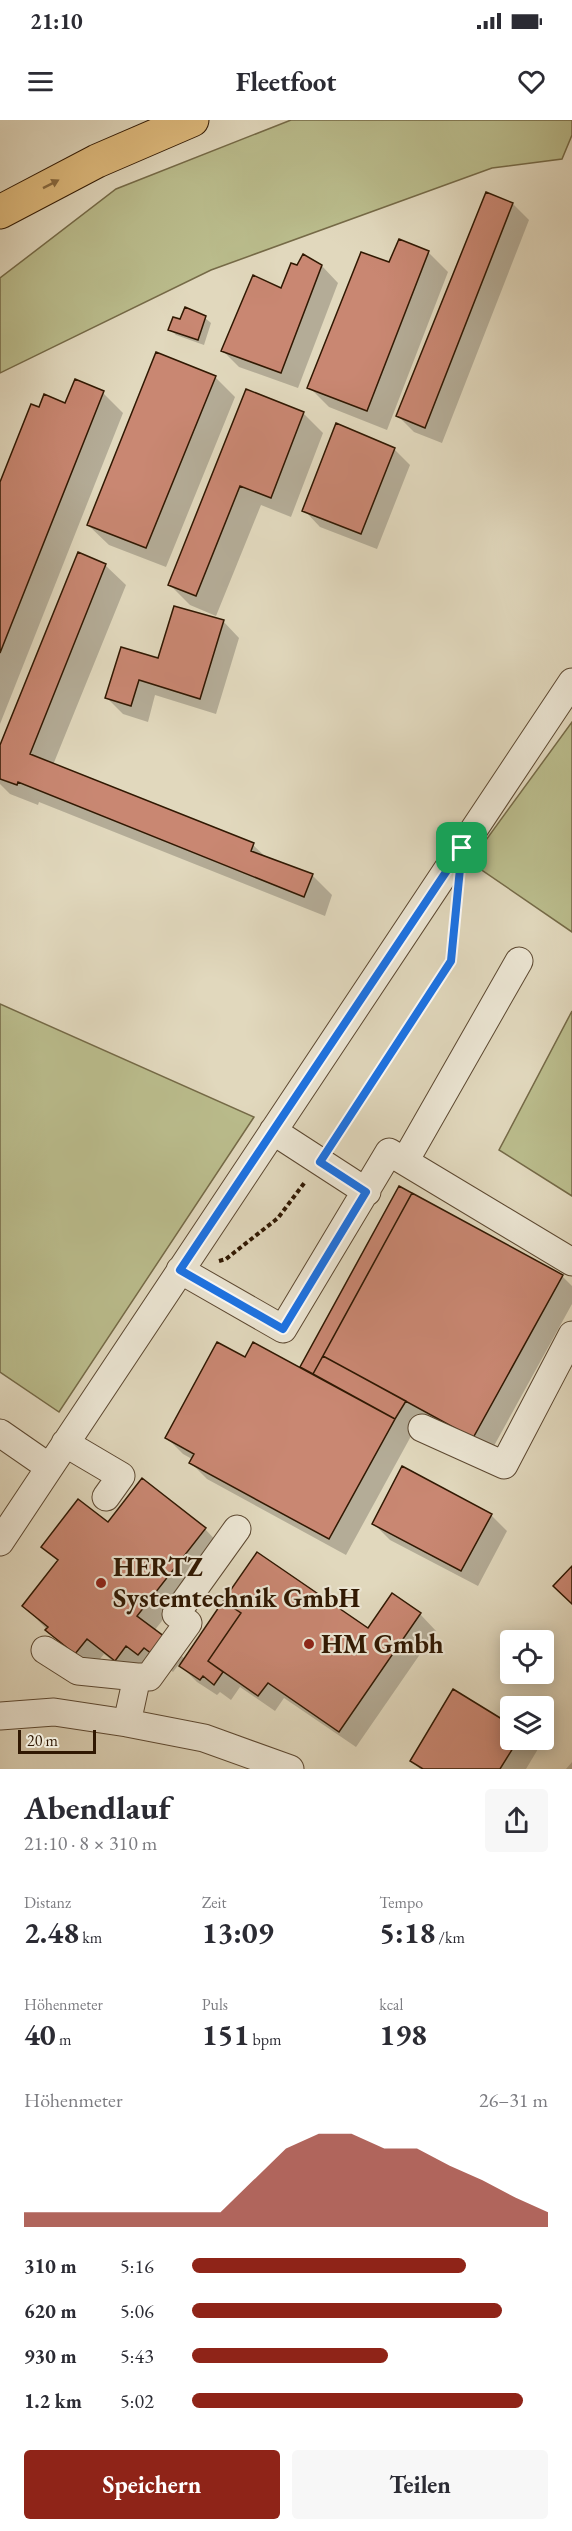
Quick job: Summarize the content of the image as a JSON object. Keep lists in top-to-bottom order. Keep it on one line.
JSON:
{"places":["HERTZ Systemtechnik GmbH","HM Gmbh"],"scale_bar":"20 m","page":{"status":"21:10","header":"Fleetfoot","scale":"20 m","heading":["Abendlauf","21:10 · 8 × 310 m"],"stats":[["Distanz","2.48 km"],["Zeit","13:09"],["Tempo","5:18 /km"],["Höhenmeter","40 m"],["Puls","151 bpm"],["kcal","198"]],"chart":["Höhenmeter","26–31 m"],"list":[{"name":"310 m","note":"5:16"},{"name":"620 m","note":"5:06"},{"name":"930 m","note":"5:43"},{"name":"1.2 km","note":"5:02"}],"buttons":["Speichern","Teilen"]}}
